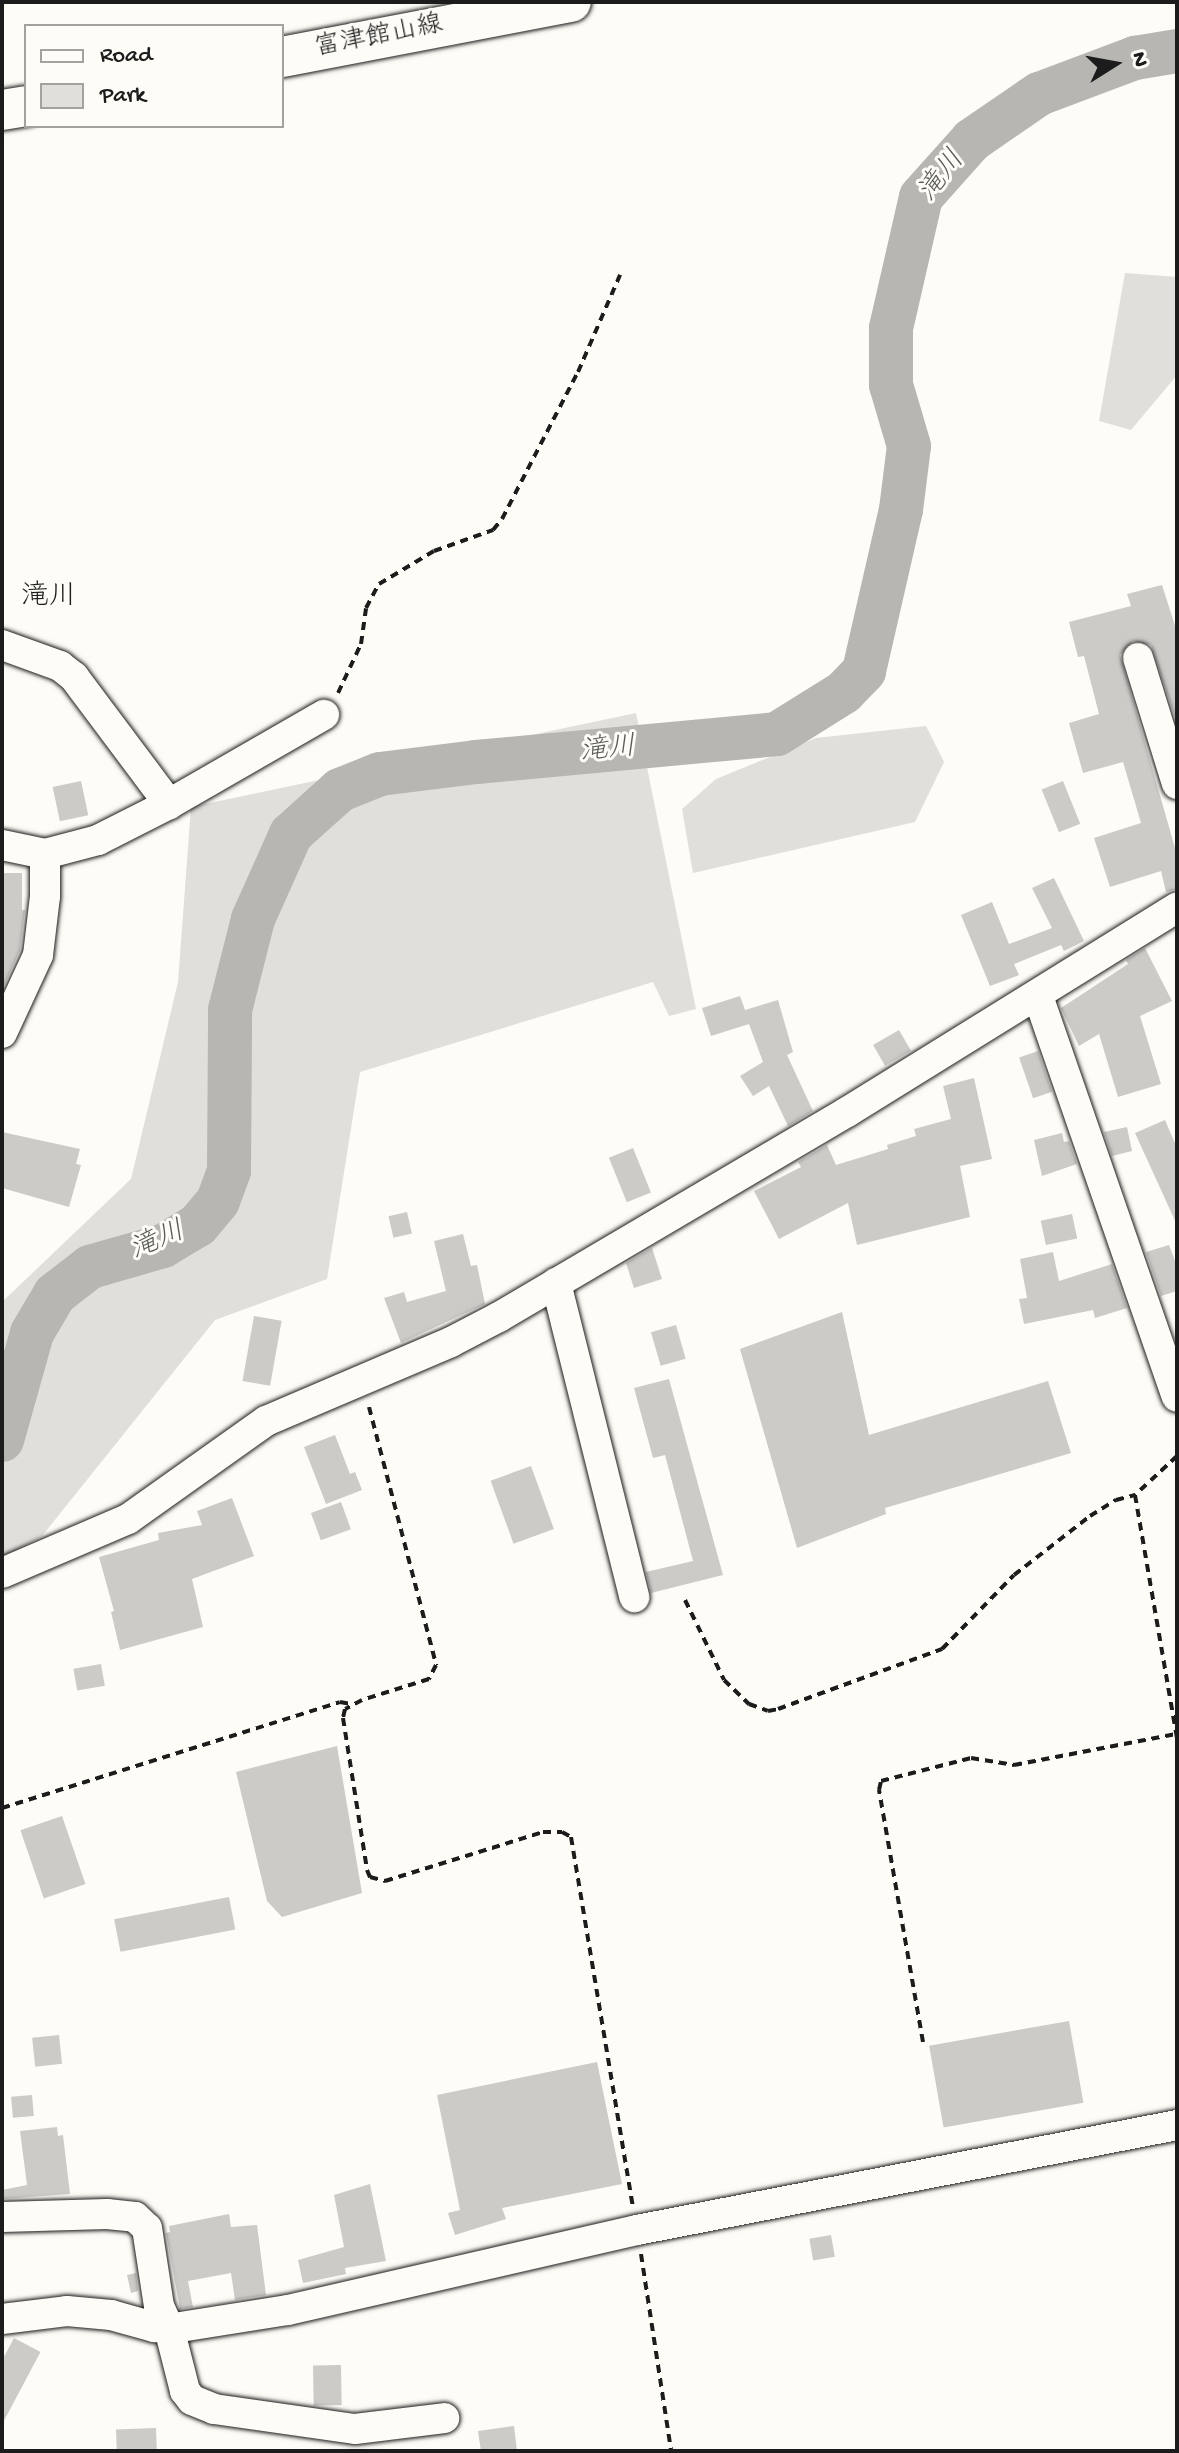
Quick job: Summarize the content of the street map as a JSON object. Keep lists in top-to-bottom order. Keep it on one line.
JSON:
{"streets":{"main road":["富津館山線"]},"districts":["滝川"],"water":["滝川"],"legend":["Road","Park"],"north":"right"}
